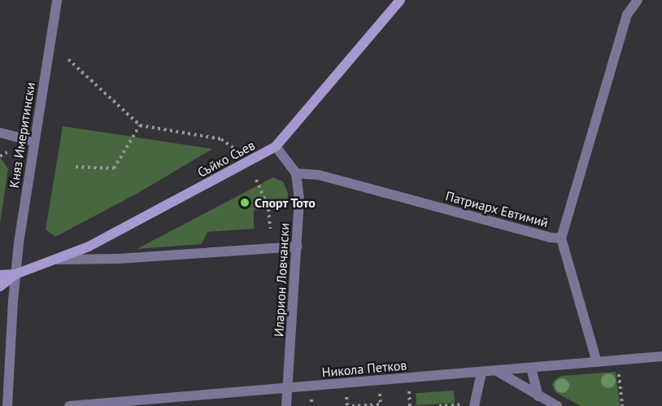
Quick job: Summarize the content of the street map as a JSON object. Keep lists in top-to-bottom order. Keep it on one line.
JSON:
{"streets":{"street":["Княз Имеритински","Съйко Съев","Патриарх Евтимий","Иларион Ловчански","Никола Петков"]},"crossings":[["Княз Имеритински","Съйко Съев"],["Патриарх Евтимий","Иларион Ловчански"],["Иларион Ловчански","Никола Петков"]],"places":["Спорт Тото"]}
